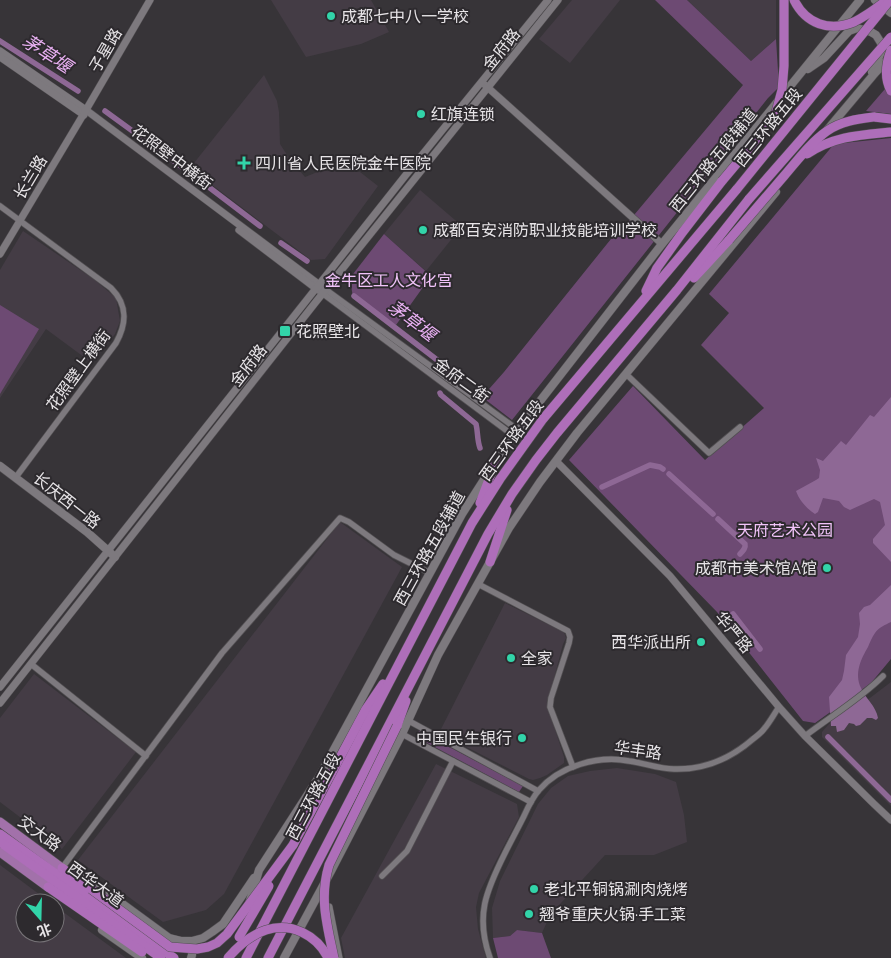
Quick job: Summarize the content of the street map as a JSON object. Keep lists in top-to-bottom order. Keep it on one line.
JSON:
{"streets":{"highway":["西三环路五段","西华大道"],"main road":["西三环路五段辅道","长庆西一路","交大路"],"street":["金府路","子星路","花照壁中横街","长兰路","花照壁上横街","金府二街","华严路","华丰路"]},"crossings":[["金府路","花照壁中横街"],["金府路","金府二街"],["金府路","长庆西一路"],["子星路","花照壁中横街"],["子星路","长兰路"],["花照壁中横街","长兰路"],["花照壁中横街","金府二街"],["西三环路五段辅道","金府二街"],["长兰路","花照壁上横街"],["花照壁上横街","长庆西一路"],["华严路","华丰路"],["交大路","西华大道"]],"water":["茅草堰"],"parks":["金牛区工人文化宫","天府艺术公园"],"places":{"other":["成都七中八一学校","红旗连锁","成都百安消防职业技能培训学校","成都市美术馆A馆","西华派出所","全家","中国民生银行","老北平铜锅涮肉烧烤","翘爷重庆火锅·手工菜"],"health":["四川省人民医院金牛医院"],"transit":["花照壁北"]},"north":"bottom"}
